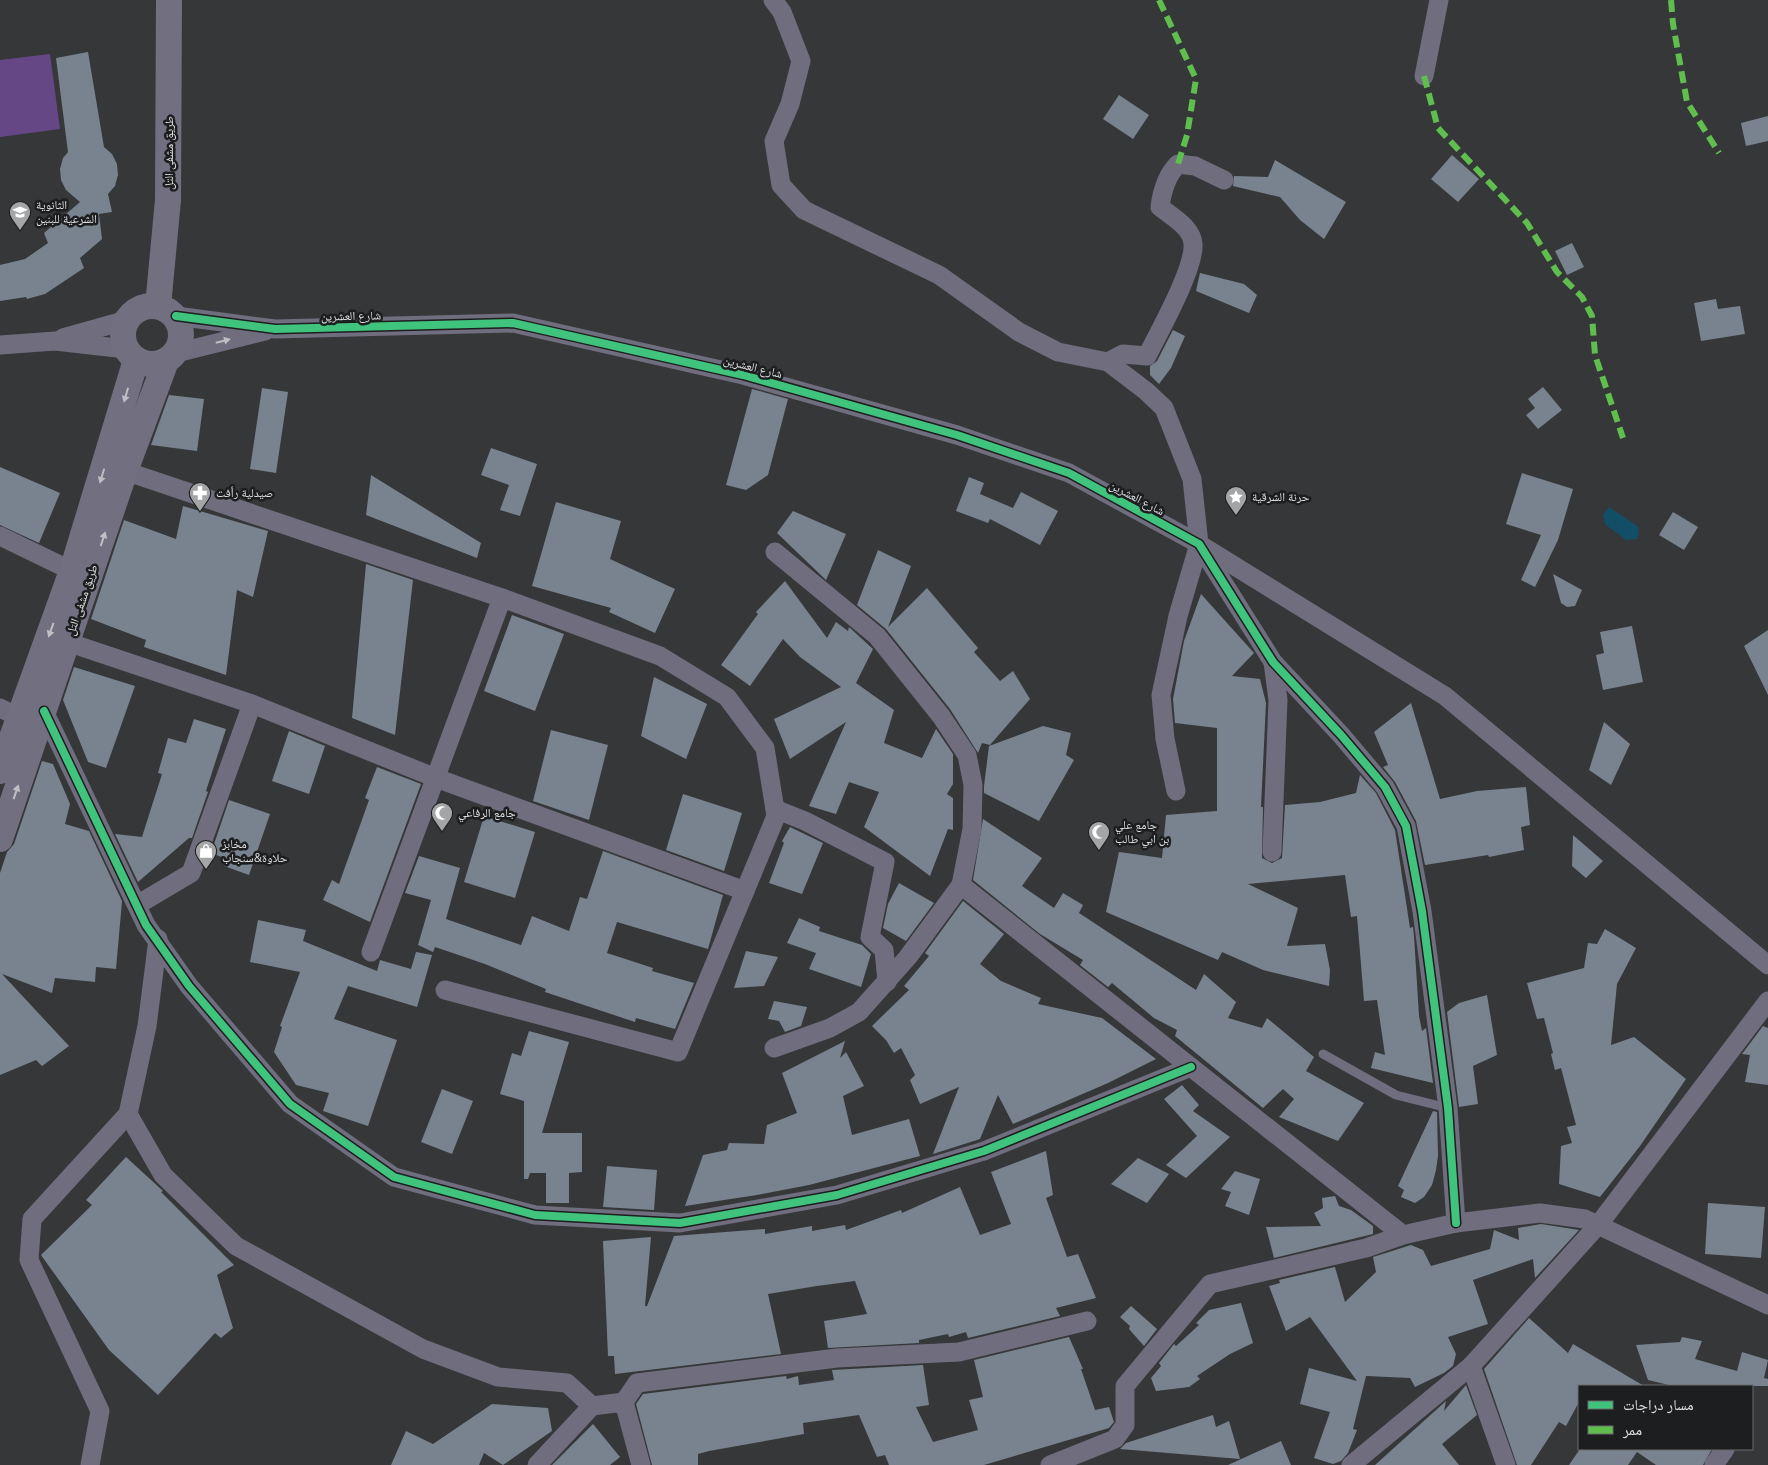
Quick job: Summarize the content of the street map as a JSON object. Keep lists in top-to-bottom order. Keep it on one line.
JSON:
{"streets":{"street":["طريق مشفى التل","شارع العشرين"]},"places":{"school or university":["الثانوية الشرعية للبنين"],"pharmacy":["صيدلية رأفت"],"place":["حرنة الشرقية"],"mosque":["جامع الرفاعي","جامع علي بن ابي طالب"],"shop":["مخابز حلاوة&سنجاب"]},"legend":["مسار دراجات","ممر"]}
